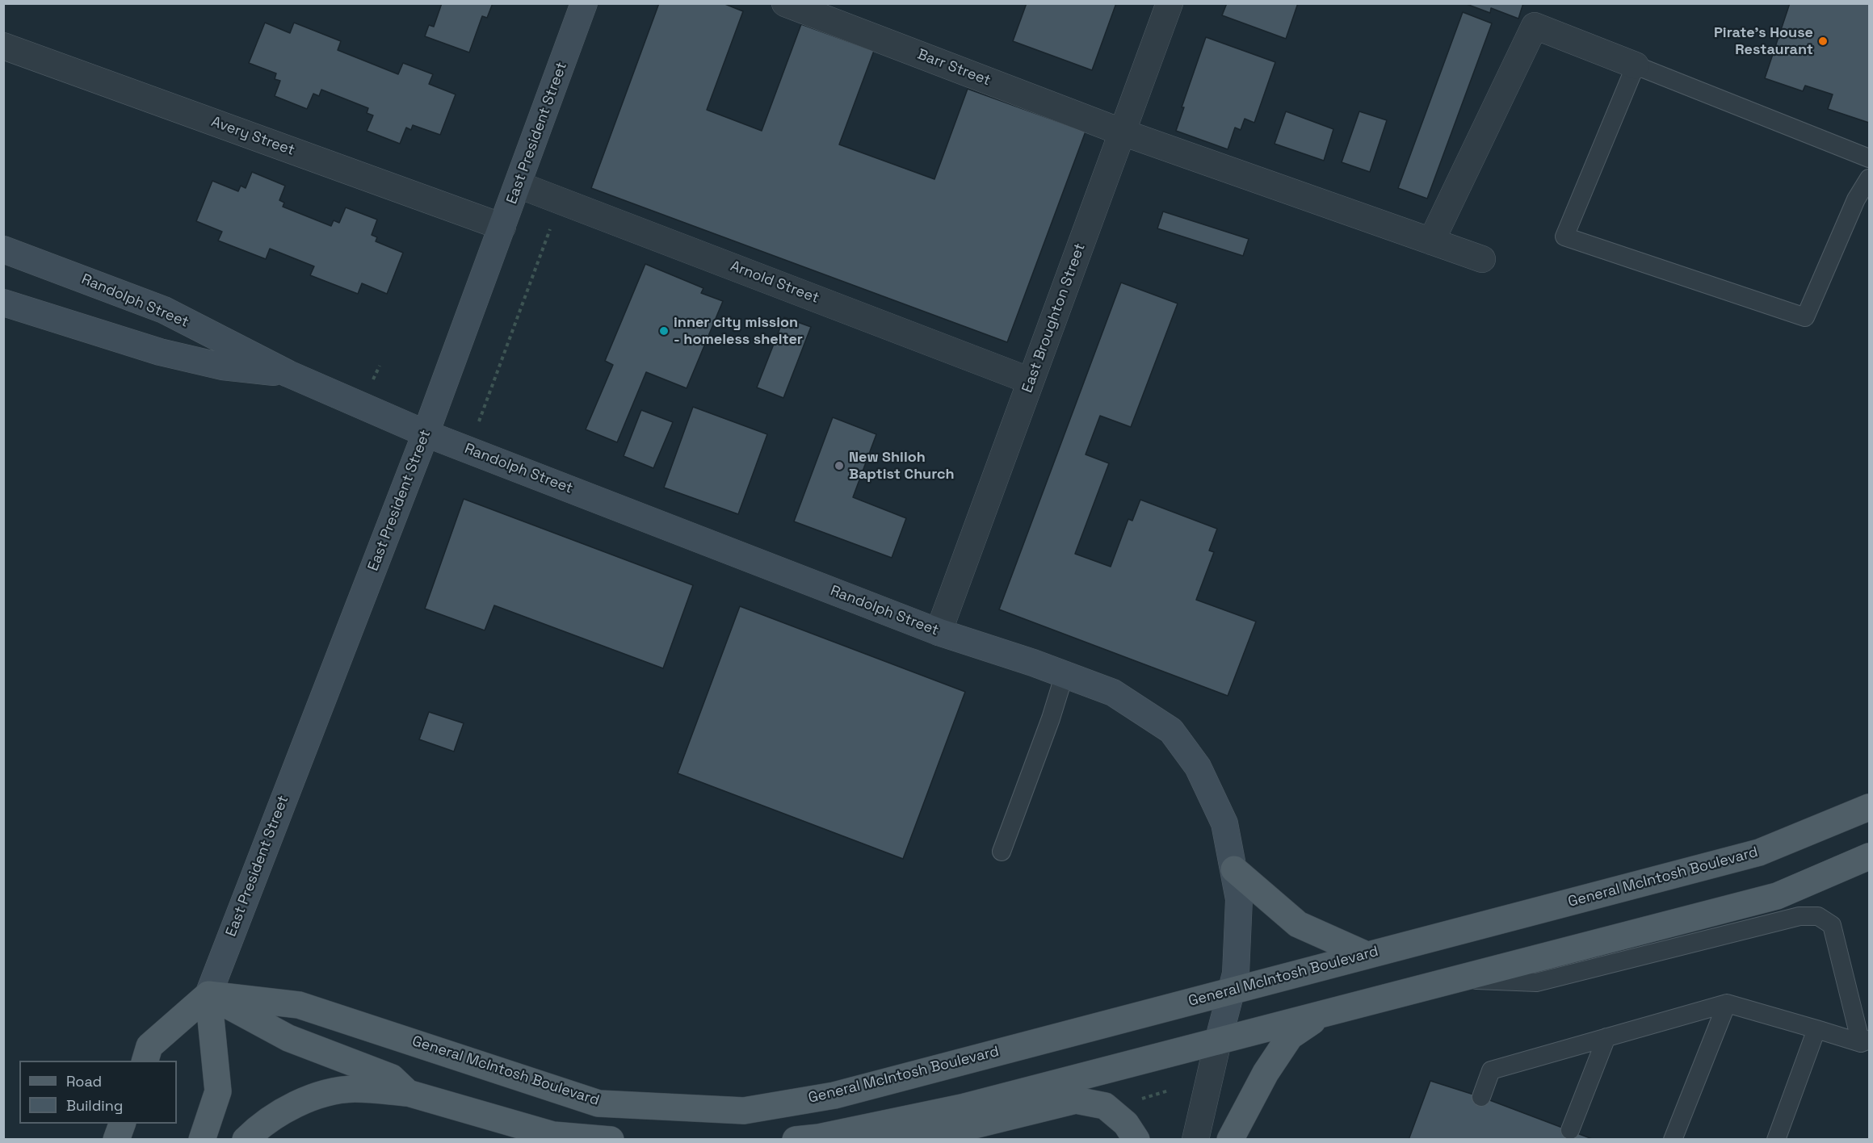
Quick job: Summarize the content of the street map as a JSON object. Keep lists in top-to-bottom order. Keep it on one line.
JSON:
{"streets":{"main road":["East President Street","General McIntosh Boulevard"],"street":["Barr Street","Avery Street","Arnold Street","Randolph Street","East Broughton Street"]},"crossings":[["Barr Street","East Broughton Street"],["East President Street","Avery Street"],["East President Street","Arnold Street"],["East President Street","Randolph Street"],["East President Street","General McIntosh Boulevard"],["Arnold Street","East Broughton Street"],["Randolph Street","East Broughton Street"],["Randolph Street","General McIntosh Boulevard"]],"places":["Pirate's House Restaurant","inner city mission - homeless shelter","New Shiloh Baptist Church"],"legend":["Road","Building"]}
